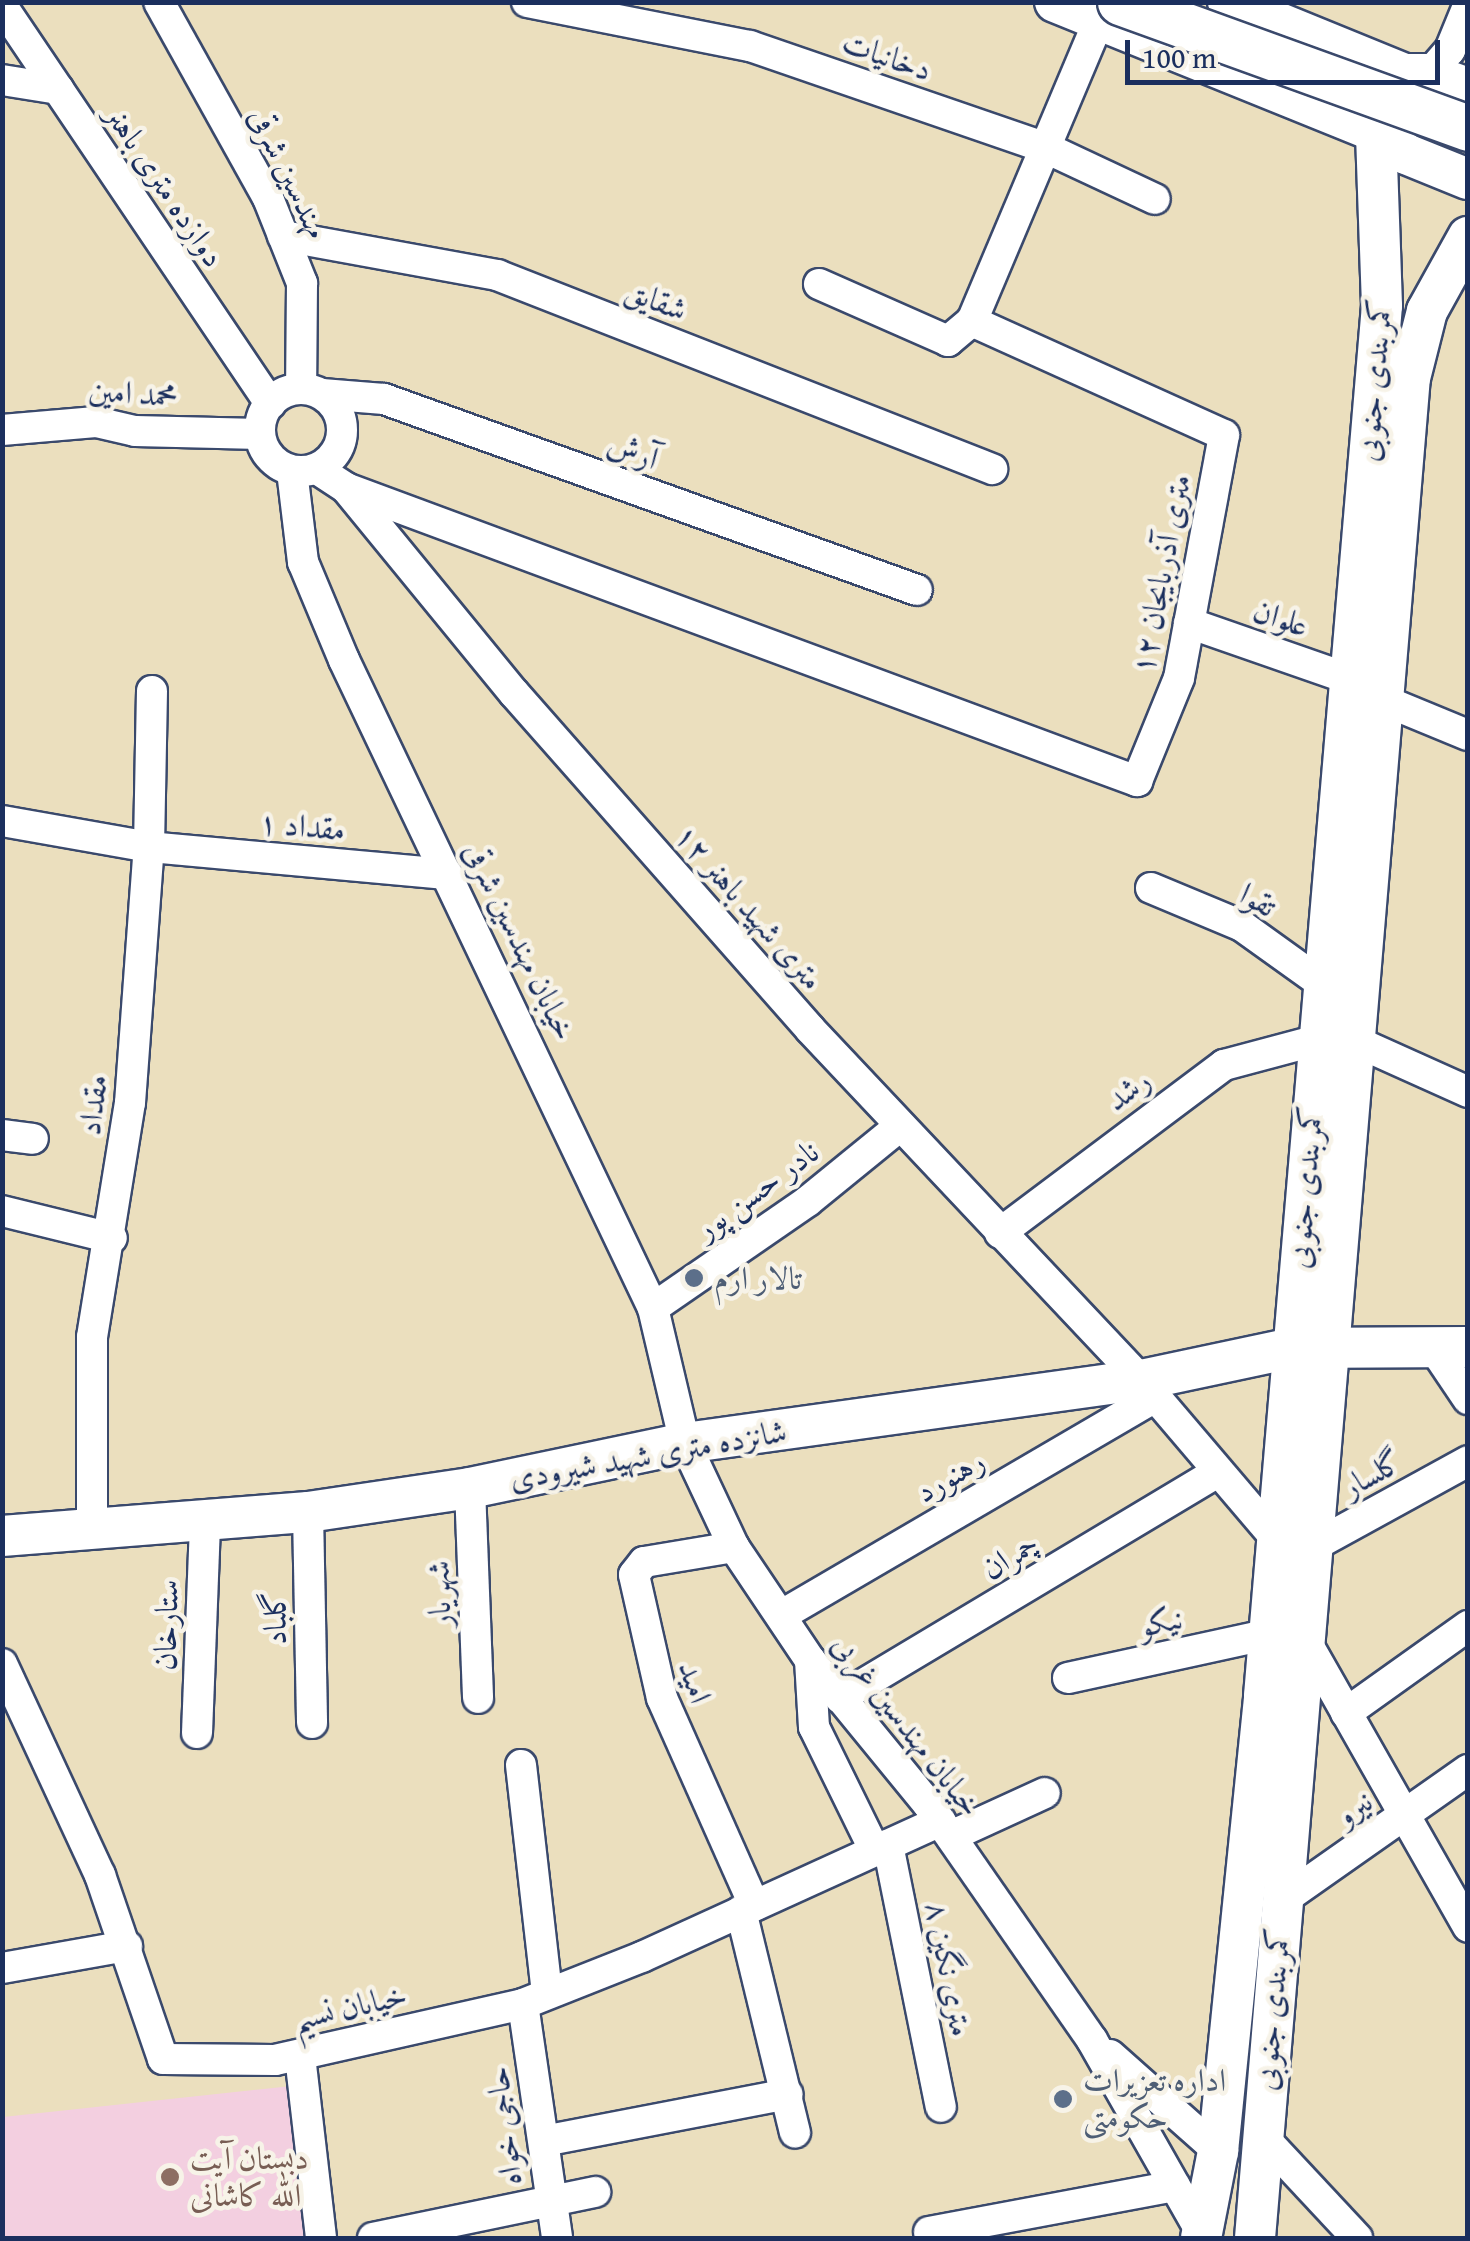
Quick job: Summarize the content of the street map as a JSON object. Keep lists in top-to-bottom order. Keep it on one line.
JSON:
{"streets":{"main road":["کمربندی جنوبی","شانزده متری شهید شیرودی"],"street":["دخانیات","مهندسین شرقی","دوازده متری باهنر","شقایق","محمد امین","آرش","۱۲ متری آذربایجان","علوان","مقداد ۱","تقوا","۱۲ متری شهید باهنر","خیابان مهندسین شرقی","رشد","مقداد","نادر حسن پور","گلسار","رهنورد","چمران","شهریار","گلباد","نیکو","ستارخان","امید","خیابان مهندسین غربی","نیرو","۸ متری نگین","خیابان نسیم","حاجی خواه"]},"crossings":[["مهندسین شرقی","دوازده متری باهنر"],["مهندسین شرقی","شقایق"],["مهندسین شرقی","محمد امین"],["مهندسین شرقی","آرش"],["مهندسین شرقی","۱۲ متری شهید باهنر"],["مهندسین شرقی","خیابان مهندسین شرقی"],["دوازده متری باهنر","محمد امین"],["دوازده متری باهنر","آرش"],["دوازده متری باهنر","۱۲ متری شهید باهنر"],["دوازده متری باهنر","خیابان مهندسین شرقی"],["کمربندی جنوبی","علوان"],["کمربندی جنوبی","تقوا"],["کمربندی جنوبی","۱۲ متری شهید باهنر"],["کمربندی جنوبی","رشد"],["کمربندی جنوبی","شانزده متری شهید شیرودی"],["کمربندی جنوبی","گلسار"],["کمربندی جنوبی","نیکو"],["کمربندی جنوبی","نیرو"],["محمد امین","آرش"],["محمد امین","۱۲ متری شهید باهنر"],["محمد امین","خیابان مهندسین شرقی"],["آرش","۱۲ متری شهید باهنر"],["آرش","خیابان مهندسین شرقی"],["۱۲ متری آذربایجان","علوان"],["۱۲ متری آذربایجان","۱۲ متری شهید باهنر"],["مقداد ۱","خیابان مهندسین شرقی"],["مقداد ۱","مقداد"],["۱۲ متری شهید باهنر","خیابان مهندسین شرقی"],["۱۲ متری شهید باهنر","رشد"],["۱۲ متری شهید باهنر","نادر حسن پور"],["۱۲ متری شهید باهنر","شانزده متری شهید شیرودی"],["۱۲ متری شهید باهنر","گلسار"],["۱۲ متری شهید باهنر","رهنورد"],["۱۲ متری شهید باهنر","چمران"],["خیابان مهندسین شرقی","نادر حسن پور"],["خیابان مهندسین شرقی","شانزده متری شهید شیرودی"],["خیابان مهندسین شرقی","خیابان مهندسین غربی"],["مقداد","شانزده متری شهید شیرودی"],["شانزده متری شهید شیرودی","رهنورد"],["شانزده متری شهید شیرودی","شهریار"],["شانزده متری شهید شیرودی","گلباد"],["شانزده متری شهید شیرودی","ستارخان"],["شانزده متری شهید شیرودی","خیابان مهندسین غربی"],["رهنورد","خیابان مهندسین غربی"],["چمران","خیابان مهندسین غربی"],["امید","خیابان مهندسین غربی"],["امید","خیابان نسیم"],["خیابان مهندسین غربی","۸ متری نگین"],["خیابان مهندسین غربی","خیابان نسیم"],["۸ متری نگین","خیابان نسیم"],["خیابان نسیم","حاجی خواه"]],"places":["تالار ارم","اداره تعزیرات حکومتی","دبستان آیت الله کاشانی"],"scale_bar":"100 m"}
